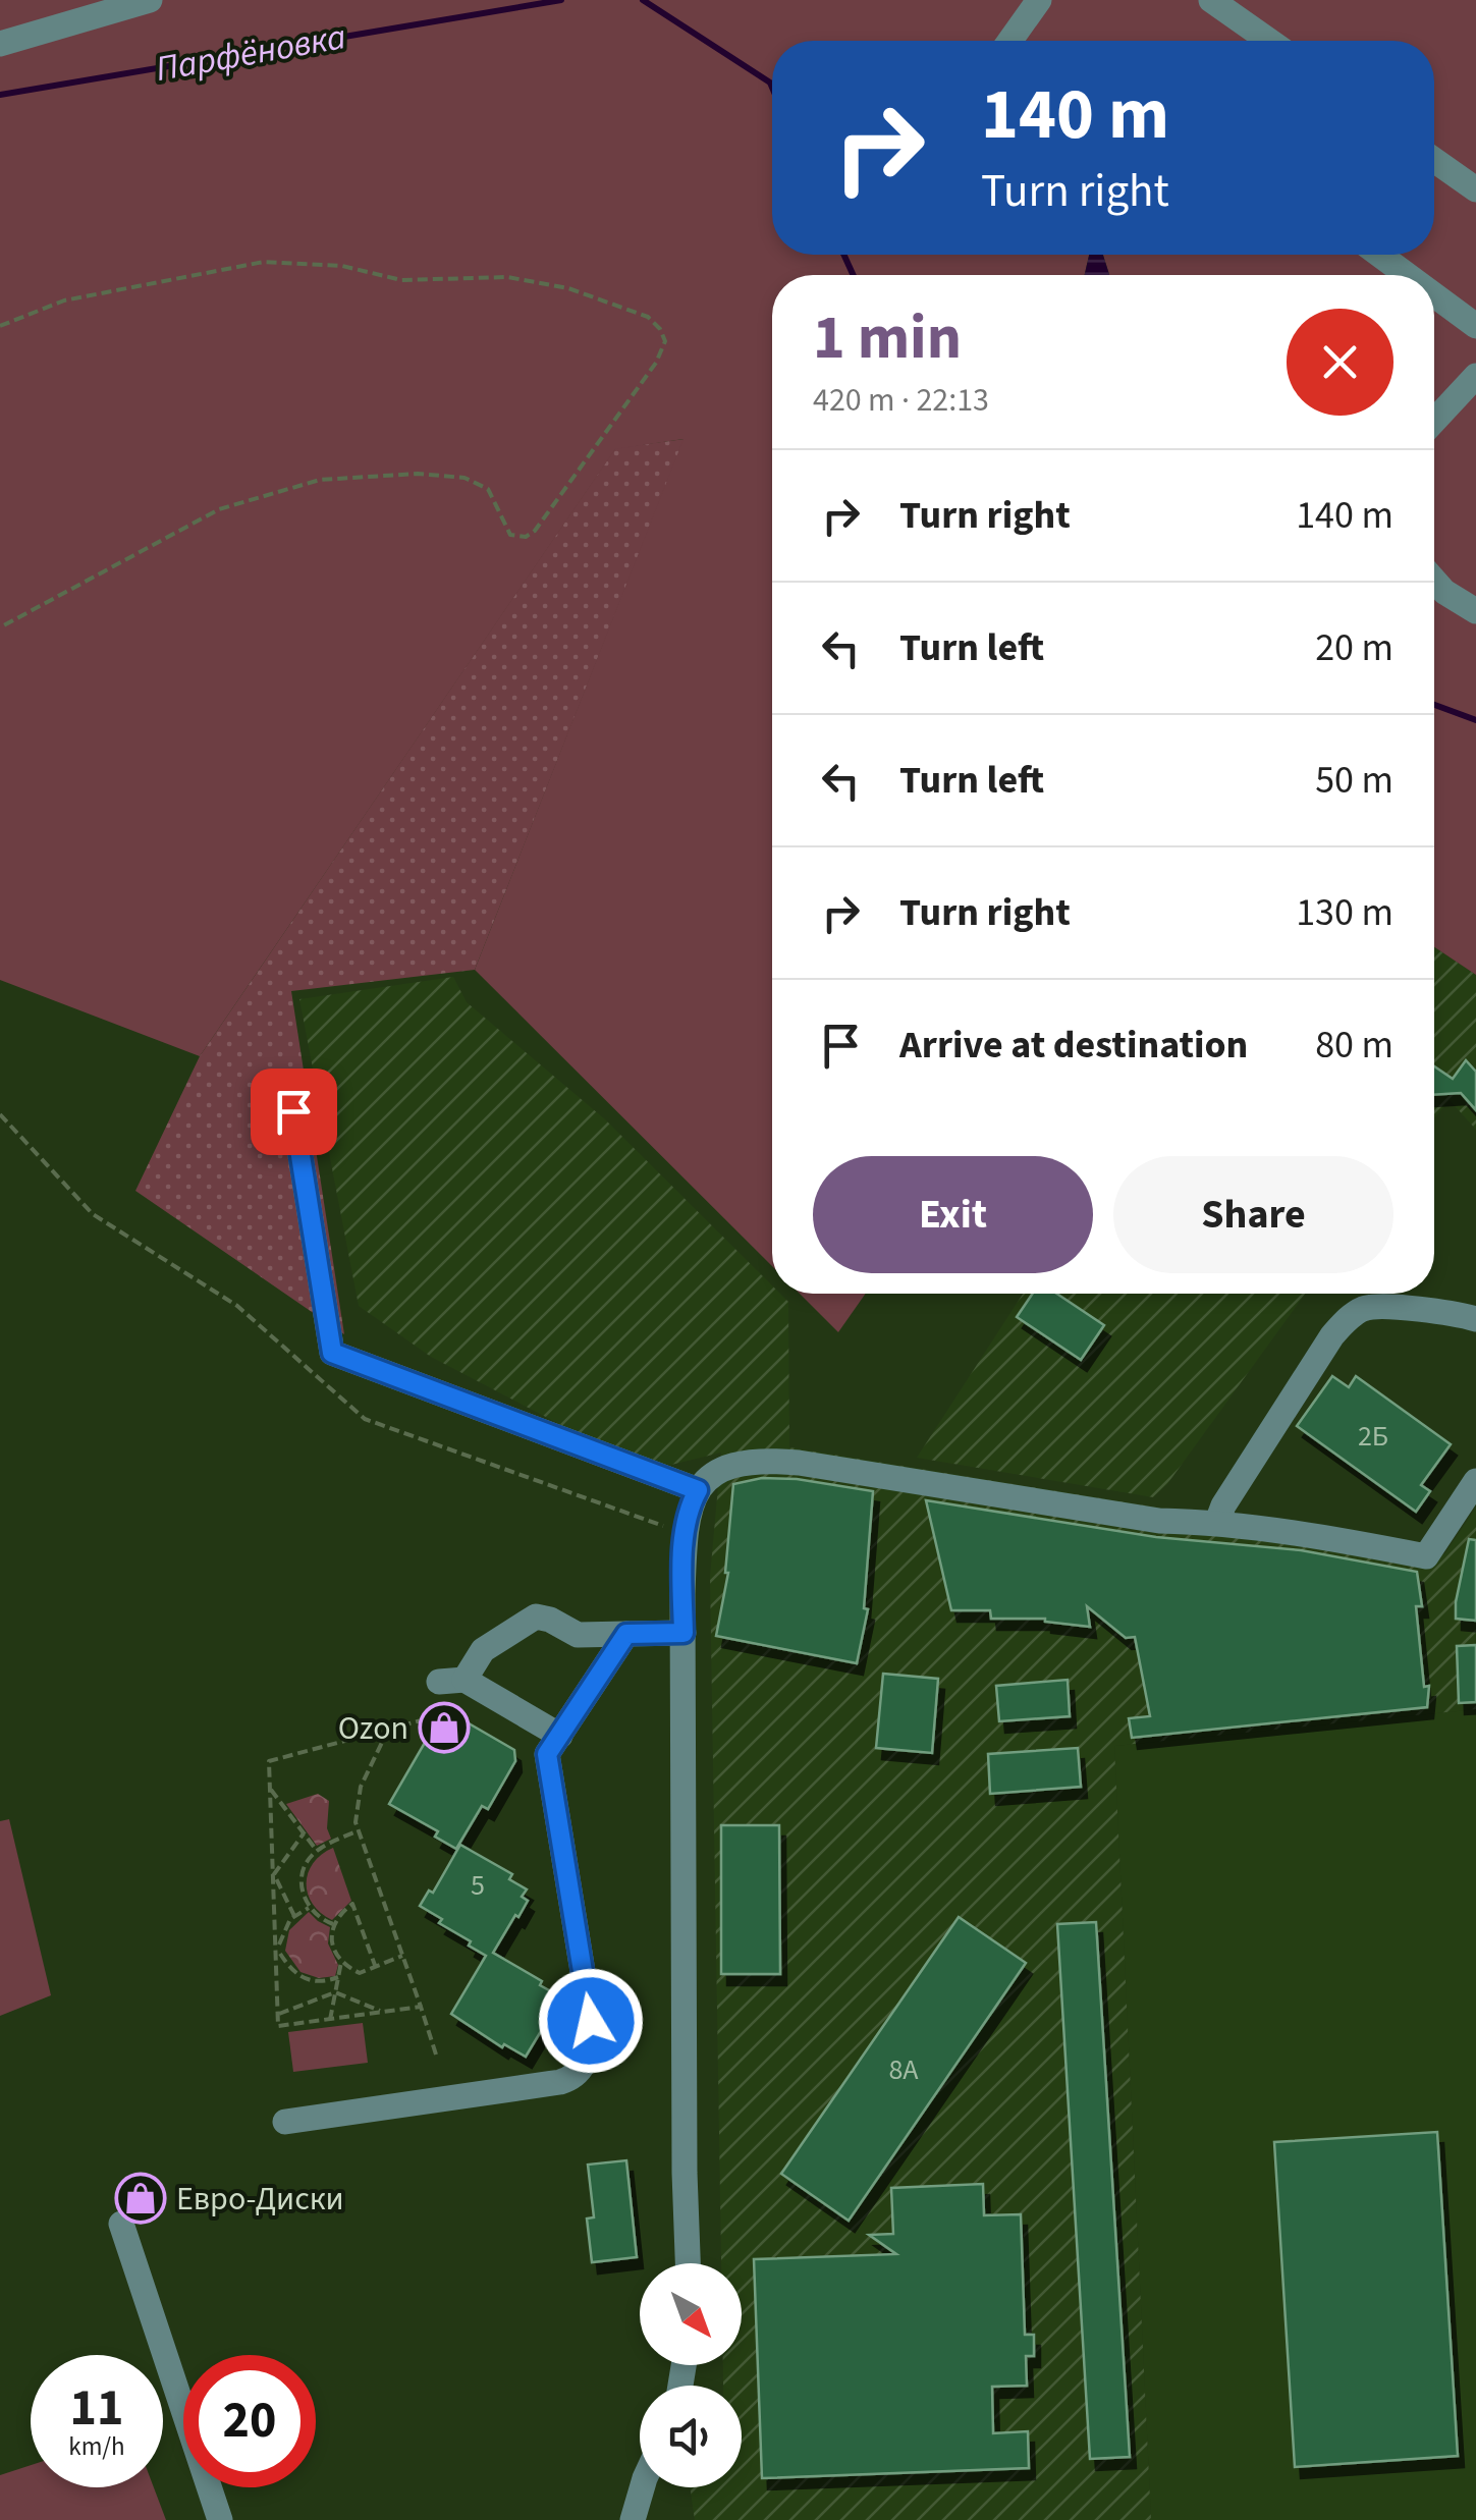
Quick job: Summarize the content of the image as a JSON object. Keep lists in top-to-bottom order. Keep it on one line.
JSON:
{"water":["Парфёновка"],"places":{"shop":["Ozon","Евро-Диски"]},"house_numbers":["2Б","5","8А"],"north":"bottom right","page":{"turn":["140 m","Turn right"],"heading":["1 min","420 m · 22:13"],"list":[{"name":"Turn right","value":"140 m"},{"name":"Turn left","value":"20 m"},{"name":"Turn left","value":"50 m"},{"name":"Turn right","value":"130 m"},{"name":"Arrive at destination","value":"80 m"}],"buttons":["Exit","Share"],"speed":"11 km/h","limit":"20"}}
